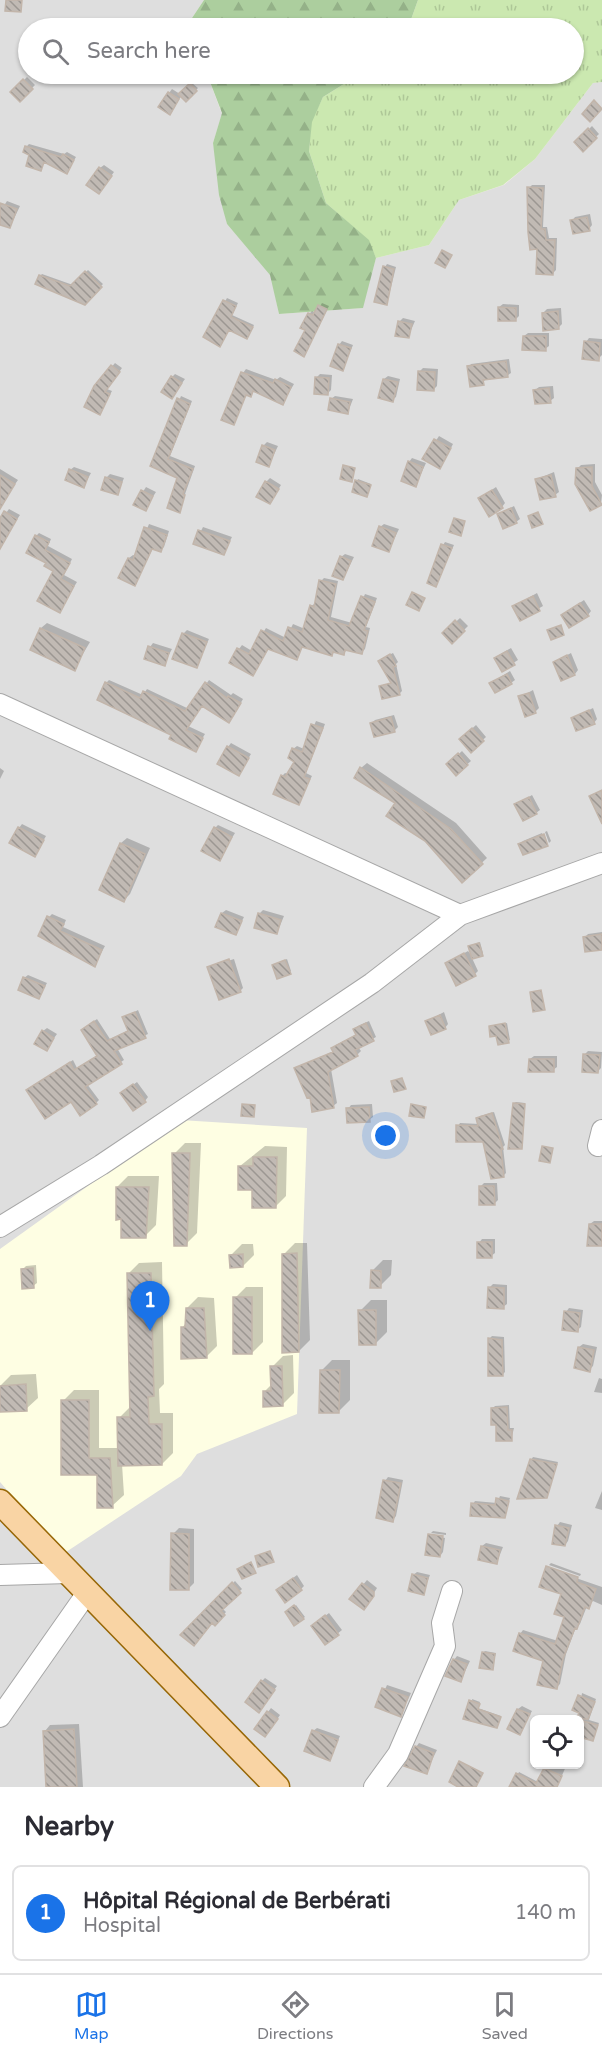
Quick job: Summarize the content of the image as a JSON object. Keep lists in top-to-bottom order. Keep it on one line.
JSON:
{"page":{"search":"Search here","pins":"1","heading":"Nearby","list":[{"mark":"1","name":"Hôpital Régional de Berbérati","note":"Hospital","value":"140 m"}],"nav":["Map","Directions","Saved"]}}
